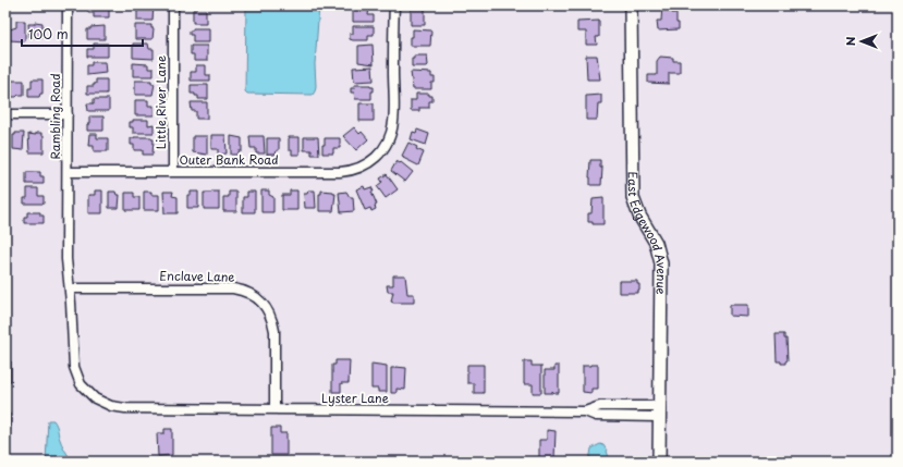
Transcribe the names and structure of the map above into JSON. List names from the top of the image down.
{
  "streets": {
    "main road": ["East Edgewood Avenue"],
    "street": [
      "Little River Lane",
      "Rambling Road",
      "Outer Bank Road",
      "Enclave Lane",
      "Lyster Lane"
    ]
  },
  "crossings": [
    ["Little River Lane", "Outer Bank Road"],
    ["Rambling Road", "Outer Bank Road"],
    ["Rambling Road", "Enclave Lane"],
    ["Rambling Road", "Lyster Lane"],
    ["East Edgewood Avenue", "Lyster Lane"],
    ["Enclave Lane", "Lyster Lane"]
  ],
  "scale_bar": "100 m",
  "north": "left"
}
